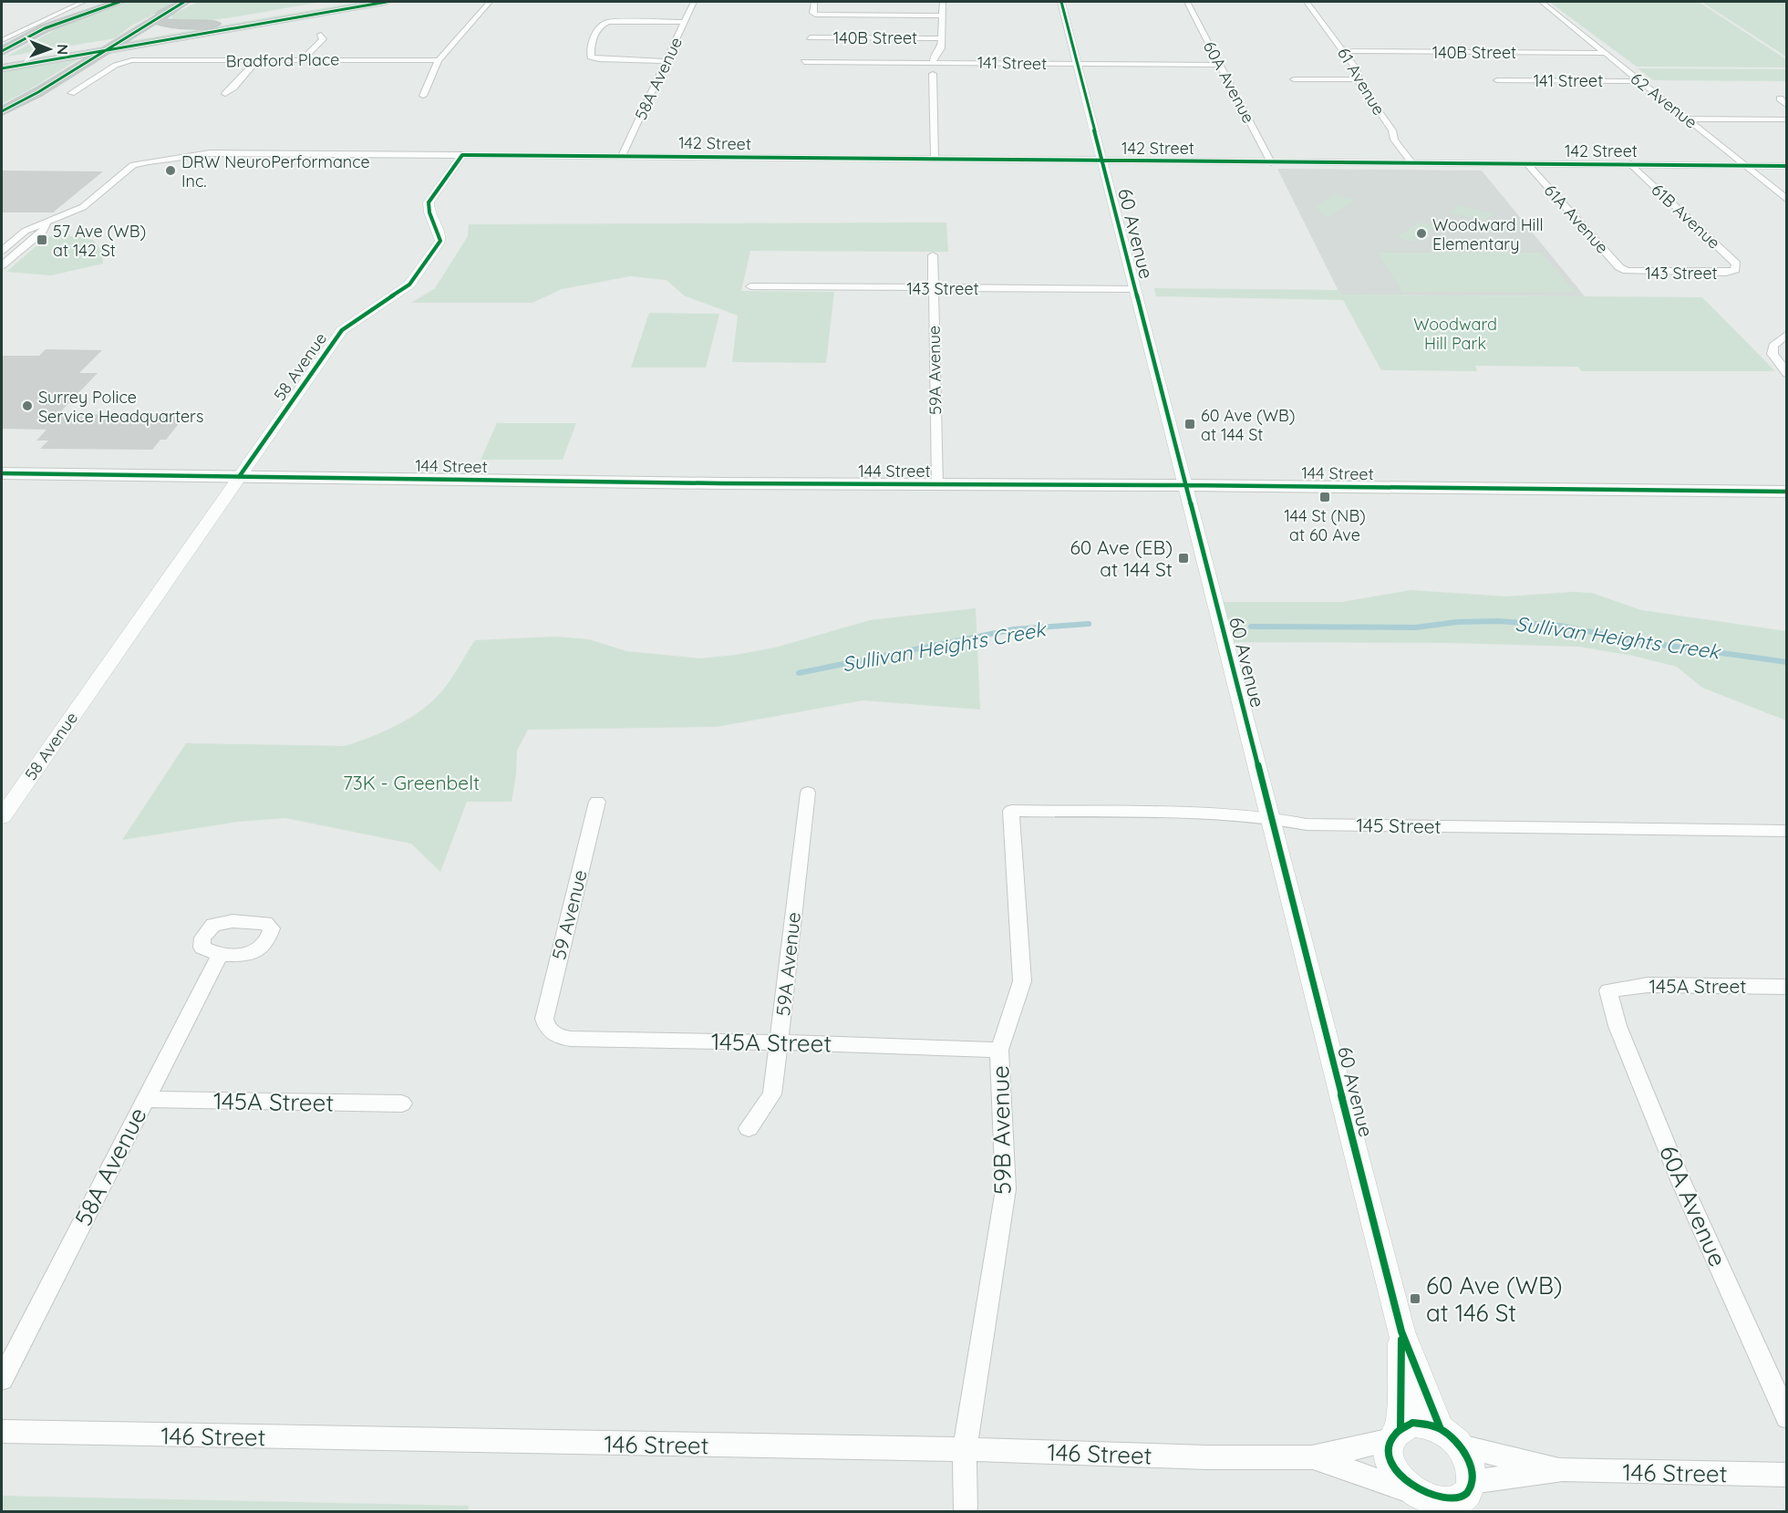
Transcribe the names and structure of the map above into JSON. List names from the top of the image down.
{
  "streets": {
    "main road": ["144 Street"],
    "street": [
      "140B Street",
      "Bradford Place",
      "141 Street",
      "58A Avenue",
      "61 Avenue",
      "60A Avenue",
      "62 Avenue",
      "142 Street",
      "61B Avenue",
      "61A Avenue",
      "60 Avenue",
      "143 Street",
      "58 Avenue",
      "59A Avenue",
      "145 Street",
      "59 Avenue",
      "145A Street",
      "59B Avenue",
      "146 Street"
    ]
  },
  "crossings": [
    ["140B Street", "61 Avenue"],
    ["140B Street", "62 Avenue"],
    ["141 Street", "60A Avenue"],
    ["141 Street", "62 Avenue"],
    ["141 Street", "60 Avenue"],
    ["58A Avenue", "142 Street"],
    ["58A Avenue", "145A Street"],
    ["61 Avenue", "142 Street"],
    ["60A Avenue", "142 Street"],
    ["60A Avenue", "145A Street"],
    ["62 Avenue", "142 Street"],
    ["142 Street", "61B Avenue"],
    ["142 Street", "61A Avenue"],
    ["142 Street", "60 Avenue"],
    ["142 Street", "58 Avenue"],
    ["61B Avenue", "143 Street"],
    ["61A Avenue", "143 Street"],
    ["60 Avenue", "143 Street"],
    ["60 Avenue", "144 Street"],
    ["60 Avenue", "145 Street"],
    ["60 Avenue", "146 Street"],
    ["143 Street", "59A Avenue"],
    ["58 Avenue", "144 Street"],
    ["59A Avenue", "144 Street"],
    ["59A Avenue", "145A Street"],
    ["145 Street", "59B Avenue"],
    ["59 Avenue", "145A Street"],
    ["145A Street", "59B Avenue"],
    ["59B Avenue", "146 Street"]
  ],
  "water": ["Sullivan Heights Creek"],
  "parks": ["Woodward Hill Park", "73K - Greenbelt"],
  "places": {
    "other": ["DRW NeuroPerformance Inc.", "Woodward Hill Elementary", "Surrey Police Service Headquarters"],
    "transit": [
      "57 Ave (WB) at 142 St",
      "60 Ave (WB) at 144 St",
      "144 St (NB) at 60 Ave",
      "60 Ave (EB) at 144 St",
      "60 Ave (WB) at 146 St"
    ]
  },
  "north": "right"
}
